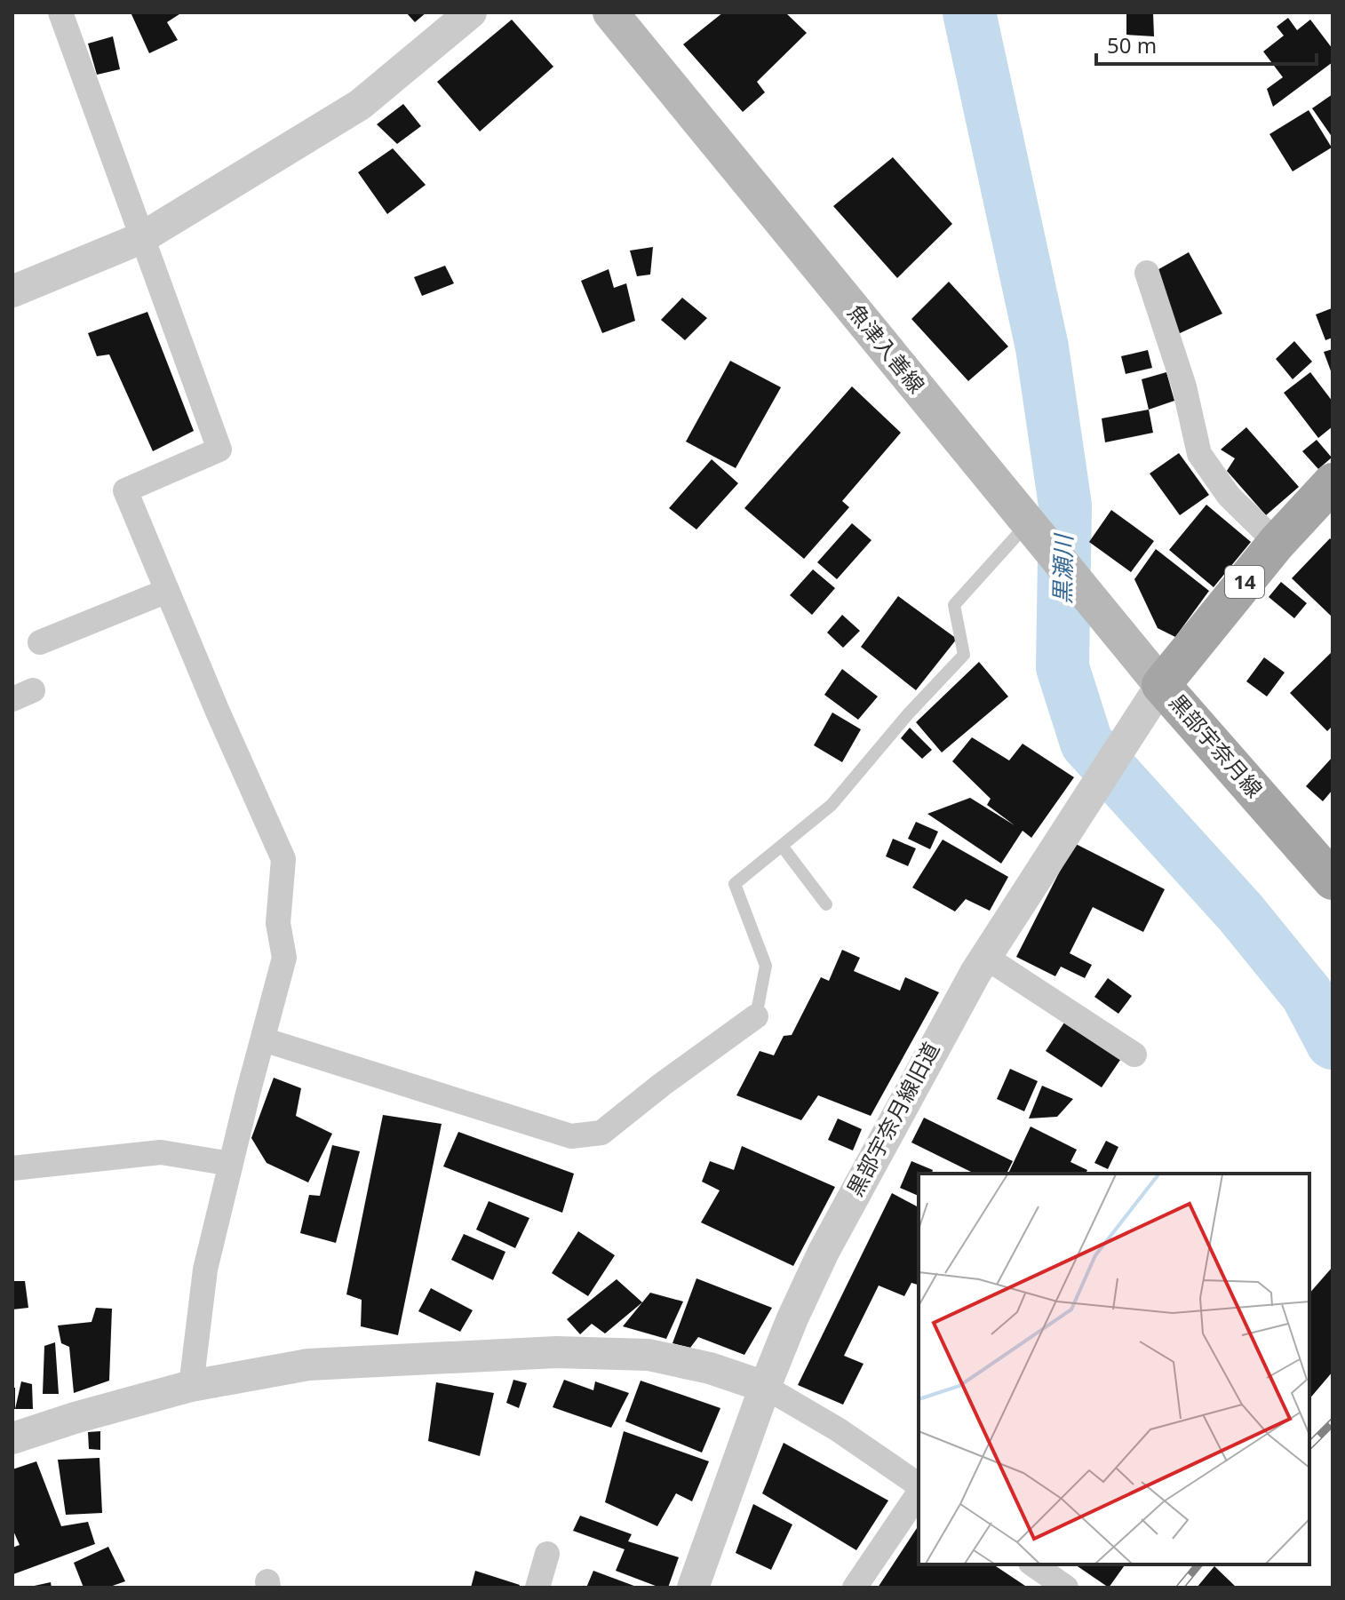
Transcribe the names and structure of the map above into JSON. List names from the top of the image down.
{
  "streets": {
    "main road": ["魚津入善線", "14", "黒部宇奈月線"],
    "street": ["黒部宇奈月線旧道"]
  },
  "crossings": [
    ["魚津入善線", "黒部宇奈月線"],
    ["魚津入善線", "黒部宇奈月線旧道"],
    ["黒部宇奈月線", "黒部宇奈月線旧道"]
  ],
  "water": ["黒瀬川"],
  "scale_bar": "50 m"
}
